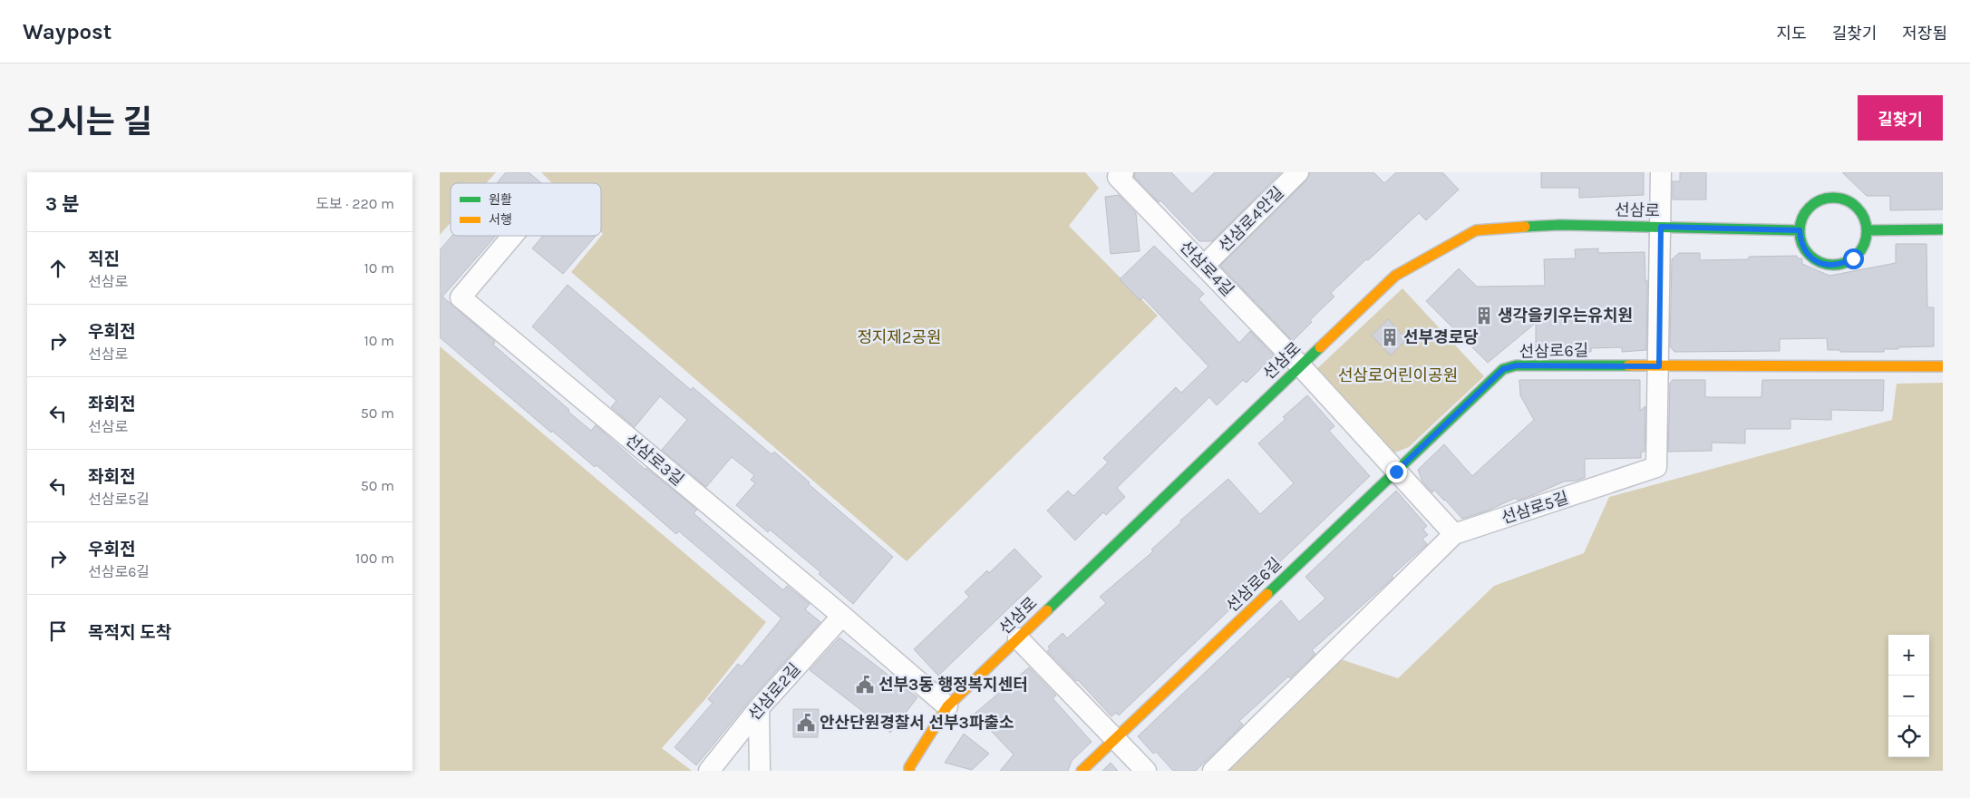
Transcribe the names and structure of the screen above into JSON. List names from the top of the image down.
{
  "streets": {
    "street": [
      "선삼로",
      "선삼로4안길",
      "선삼로4길",
      "선삼로6길",
      "선삼로3길",
      "선삼로5길",
      "선삼로2길"
    ]
  },
  "crossings": [
    ["선삼로", "선삼로4길"],
    ["선삼로", "선삼로3길"],
    ["선삼로", "선삼로5길"],
    ["선삼로4안길", "선삼로4길"],
    ["선삼로4길", "선삼로6길"],
    ["선삼로4길", "선삼로5길"],
    ["선삼로6길", "선삼로5길"],
    ["선삼로3길", "선삼로2길"]
  ],
  "parks": ["정지제2공원", "선삼로어린이공원"],
  "places": {
    "building": ["생각을키우는유치원", "선부경로당"],
    "public building": ["선부3동 행정복지센터", "안산단원경찰서 선부3파출소"]
  },
  "legend": ["원활", "서행"],
  "page": {
    "header": "Waypost",
    "nav": ["지도", "길찾기", "저장됨"],
    "title": "오시는 길",
    "buttons": "길찾기",
    "heading": ["3 분", "도보 · 220 m"],
    "list": [
      ["직진", "선삼로", "10 m"],
      ["우회전", "선삼로", "10 m"],
      ["좌회전", "선삼로", "50 m"],
      ["좌회전", "선삼로5길", "50 m"],
      ["우회전", "선삼로6길", "100 m"],
      "목적지 도착"
    ],
    "map_buttons": ["+", "−"]
  }
}
